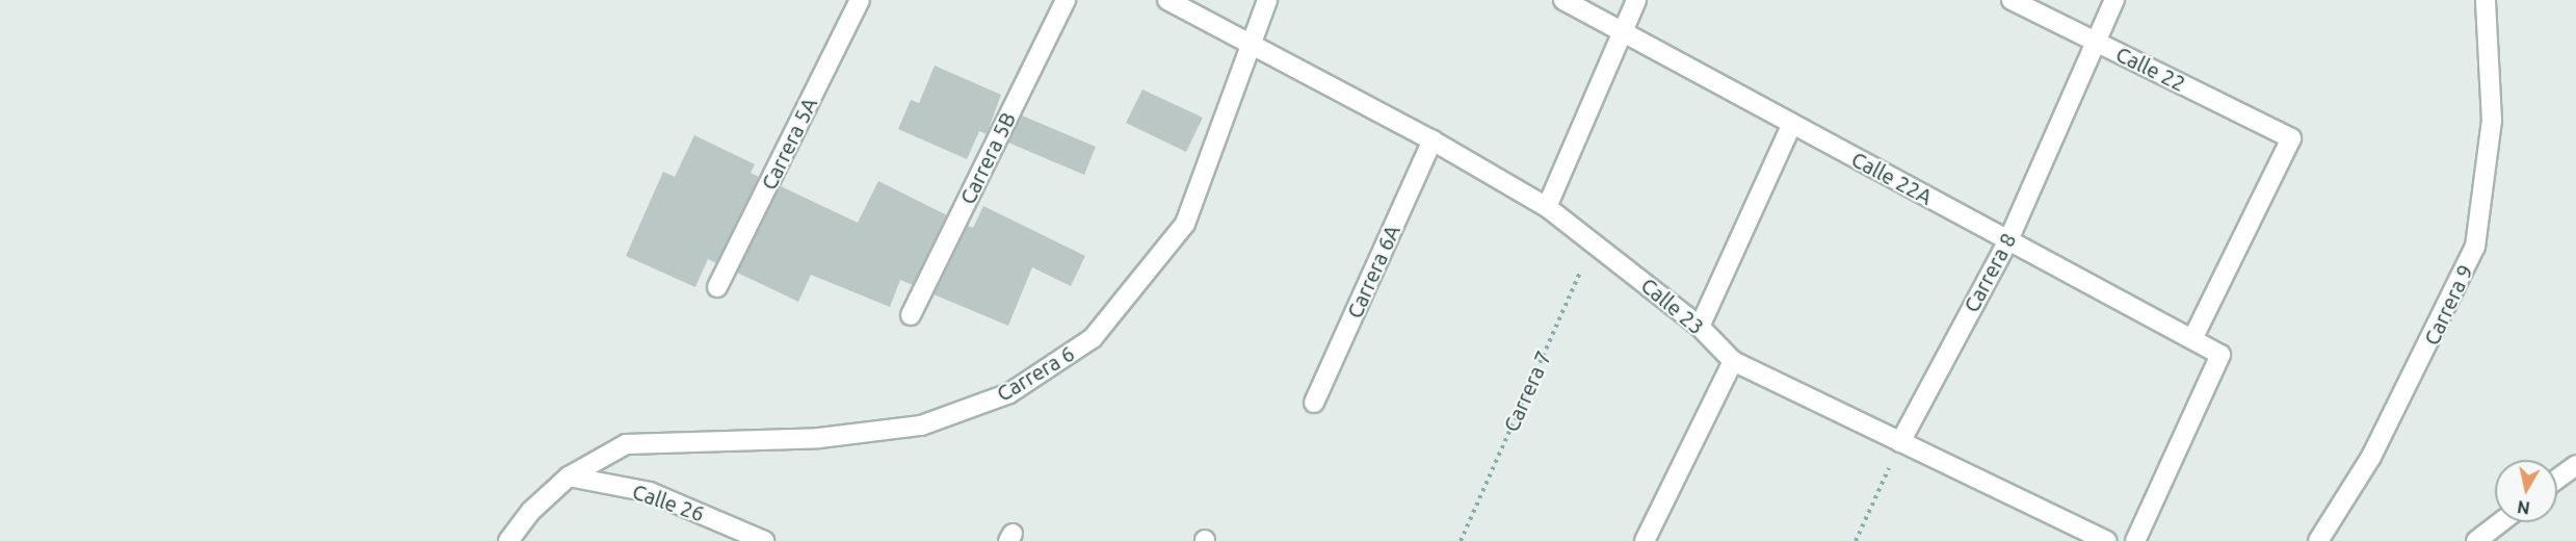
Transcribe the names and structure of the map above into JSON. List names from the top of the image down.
{
  "streets": {
    "street": [
      "Calle 22",
      "Carrera 5A",
      "Carrera 5B",
      "Calle 22A",
      "Carrera 6A",
      "Carrera 8",
      "Carrera 9",
      "Calle 23",
      "Carrera 6",
      "Calle 26"
    ],
    "path": ["Carrera 7"]
  },
  "crossings": [
    ["Calle 22", "Calle 22A"],
    ["Calle 22", "Carrera 8"],
    ["Calle 22A", "Carrera 8"],
    ["Carrera 6A", "Calle 23"],
    ["Carrera 8", "Calle 23"],
    ["Calle 23", "Carrera 6"],
    ["Calle 23", "Carrera 7"],
    ["Carrera 6", "Calle 26"]
  ],
  "north": "bottom"
}
